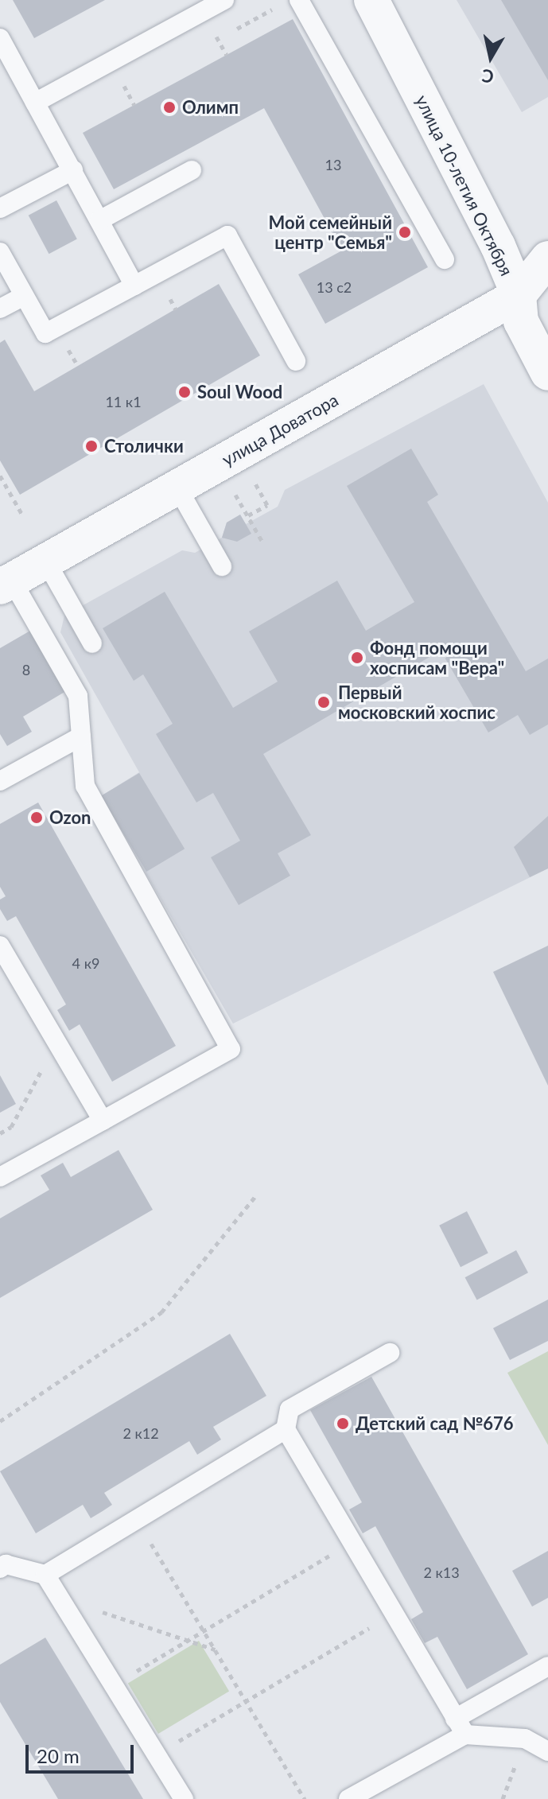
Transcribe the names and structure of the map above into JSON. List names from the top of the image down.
{
  "streets": {
    "street": ["улица 10-летия Октября", "улица Доватора"]
  },
  "crossings": [
    ["улица 10-летия Октября", "улица Доватора"]
  ],
  "places": [
    "Олимп",
    "Мой семейный центр \"Семья\"",
    "Soul Wood",
    "Столички",
    "Фонд помощи хосписам \"Вера\"",
    "Первый московский хоспис",
    "Ozon",
    "Детский сад №676"
  ],
  "house_numbers": [
    "13",
    "13 с2",
    "11 к1",
    "8",
    "4 к9",
    "2 к12",
    "2 к13"
  ],
  "scale_bar": "20 m",
  "north": "bottom"
}
